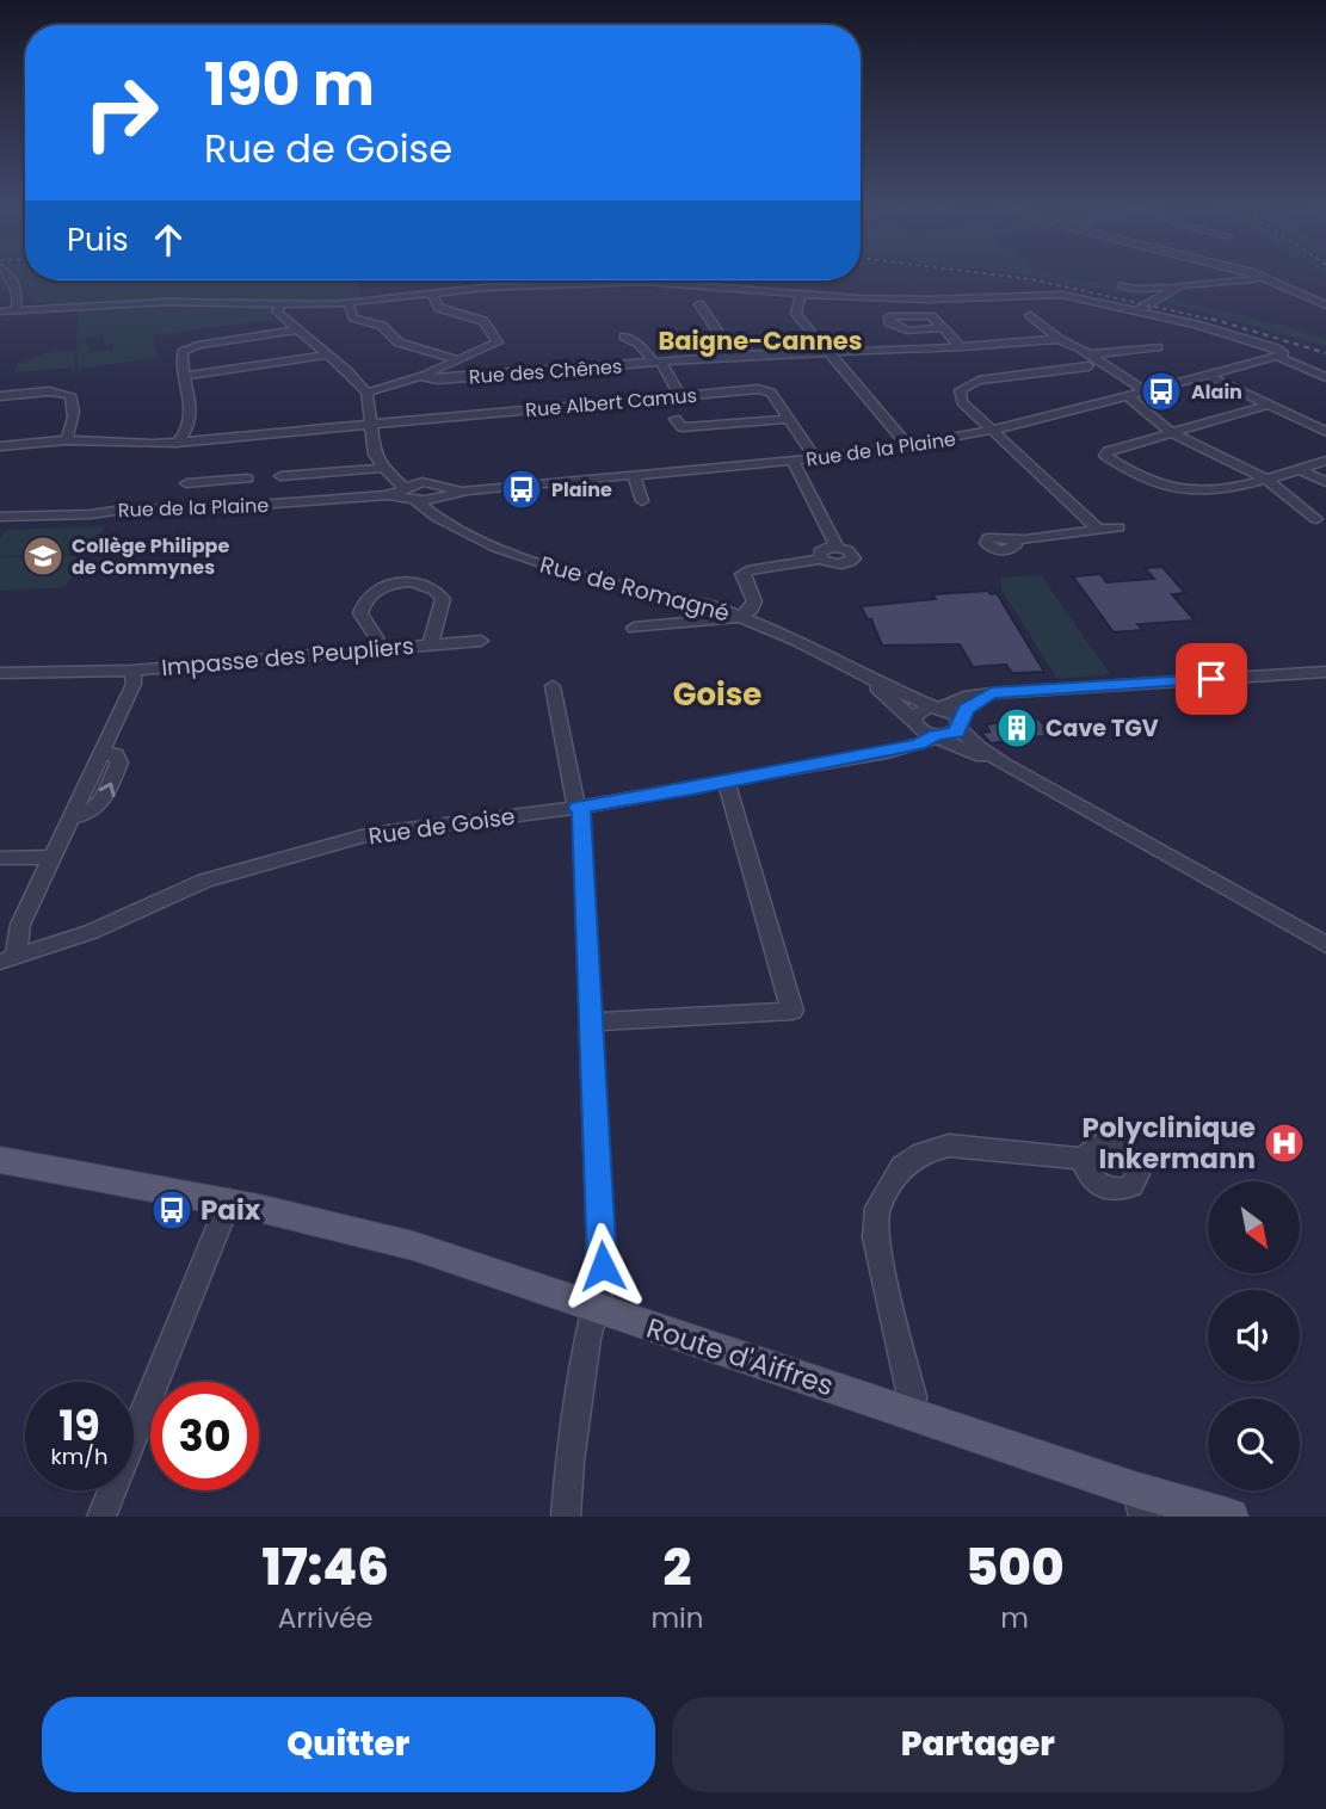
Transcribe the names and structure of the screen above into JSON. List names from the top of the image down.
{
  "streets": {
    "main road": ["Route d'Aiffres"],
    "street": [
      "Rue des Chênes",
      "Rue Albert Camus",
      "Rue de la Plaine",
      "Rue de Romagné",
      "Impasse des Peupliers",
      "Rue de Goise"
    ]
  },
  "crossings": [
    ["Rue Albert Camus", "Rue de la Plaine"],
    ["Rue de la Plaine", "Rue de Romagné"],
    ["Rue de Romagné", "Rue de Goise"],
    ["Impasse des Peupliers", "Rue de Goise"]
  ],
  "districts": ["Baigne-Cannes", "Goise"],
  "places": {
    "bus stop": ["Alain", "Plaine", "Paix"],
    "school or university": ["Collège Philippe de Commynes"],
    "building": ["Cave TGV"],
    "hospital": ["Polyclinique Inkermann"]
  },
  "north": "bottom right",
  "page": {
    "turn": ["190 m", "Rue de Goise"],
    "then": "Puis",
    "speed": "19 km/h",
    "limit": "30",
    "eta": [
      "17:46",
      "Arrivée",
      "2",
      "min",
      "500",
      "m"
    ],
    "buttons": ["Quitter", "Partager"]
  }
}
